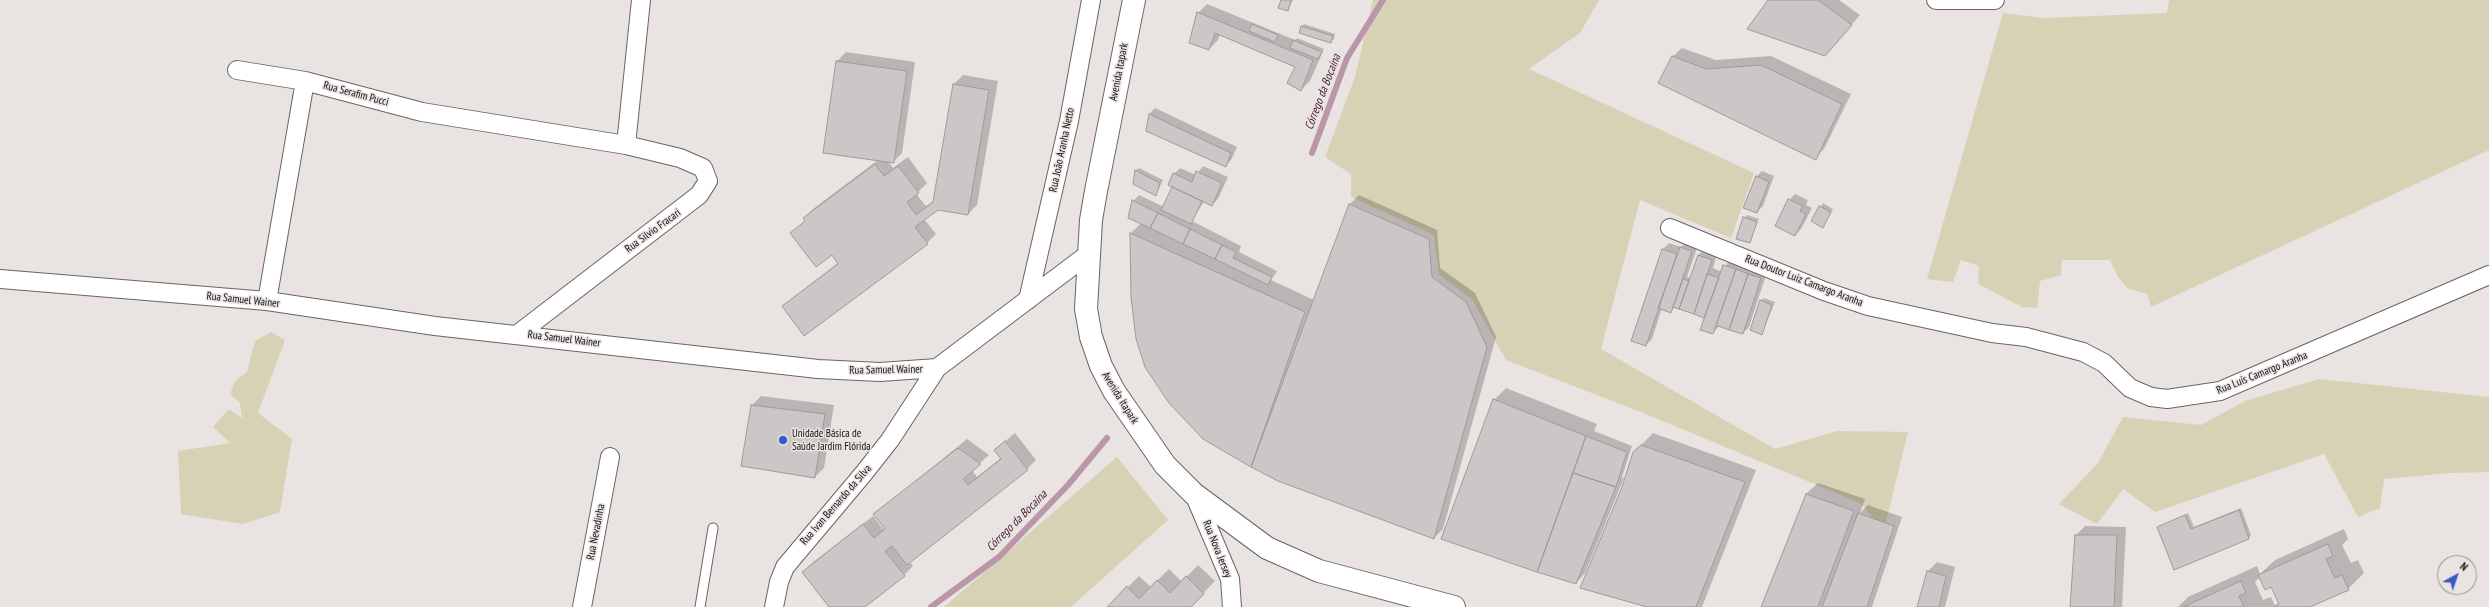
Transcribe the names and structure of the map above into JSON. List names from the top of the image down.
{
  "streets": {
    "main road": ["Avenida Itapark"],
    "street": [
      "Rua Serafim Pucci",
      "Rua João Aranha Netto",
      "Rua Silvio Fracari",
      "Rua Doutor Luiz Camargo Aranha",
      "Rua Samuel Wainer",
      "Rua Luís Camargo Aranha",
      "Rua Ivan Bernardo da Silva",
      "Rua Nevadinha",
      "Rua Nova Jersey"
    ]
  },
  "crossings": [
    ["Avenida Itapark", "Rua Samuel Wainer"],
    ["Avenida Itapark", "Rua Nova Jersey"],
    ["Rua Serafim Pucci", "Rua Silvio Fracari"],
    ["Rua João Aranha Netto", "Rua Samuel Wainer"],
    ["Rua Silvio Fracari", "Rua Samuel Wainer"],
    ["Rua Doutor Luiz Camargo Aranha", "Rua Luís Camargo Aranha"],
    ["Rua Samuel Wainer", "Rua Ivan Bernardo da Silva"]
  ],
  "water": ["Córrego da Bocaina"],
  "places": ["Unidade Básica de Saúde Jardim Flórida"],
  "north": "top right"
}
